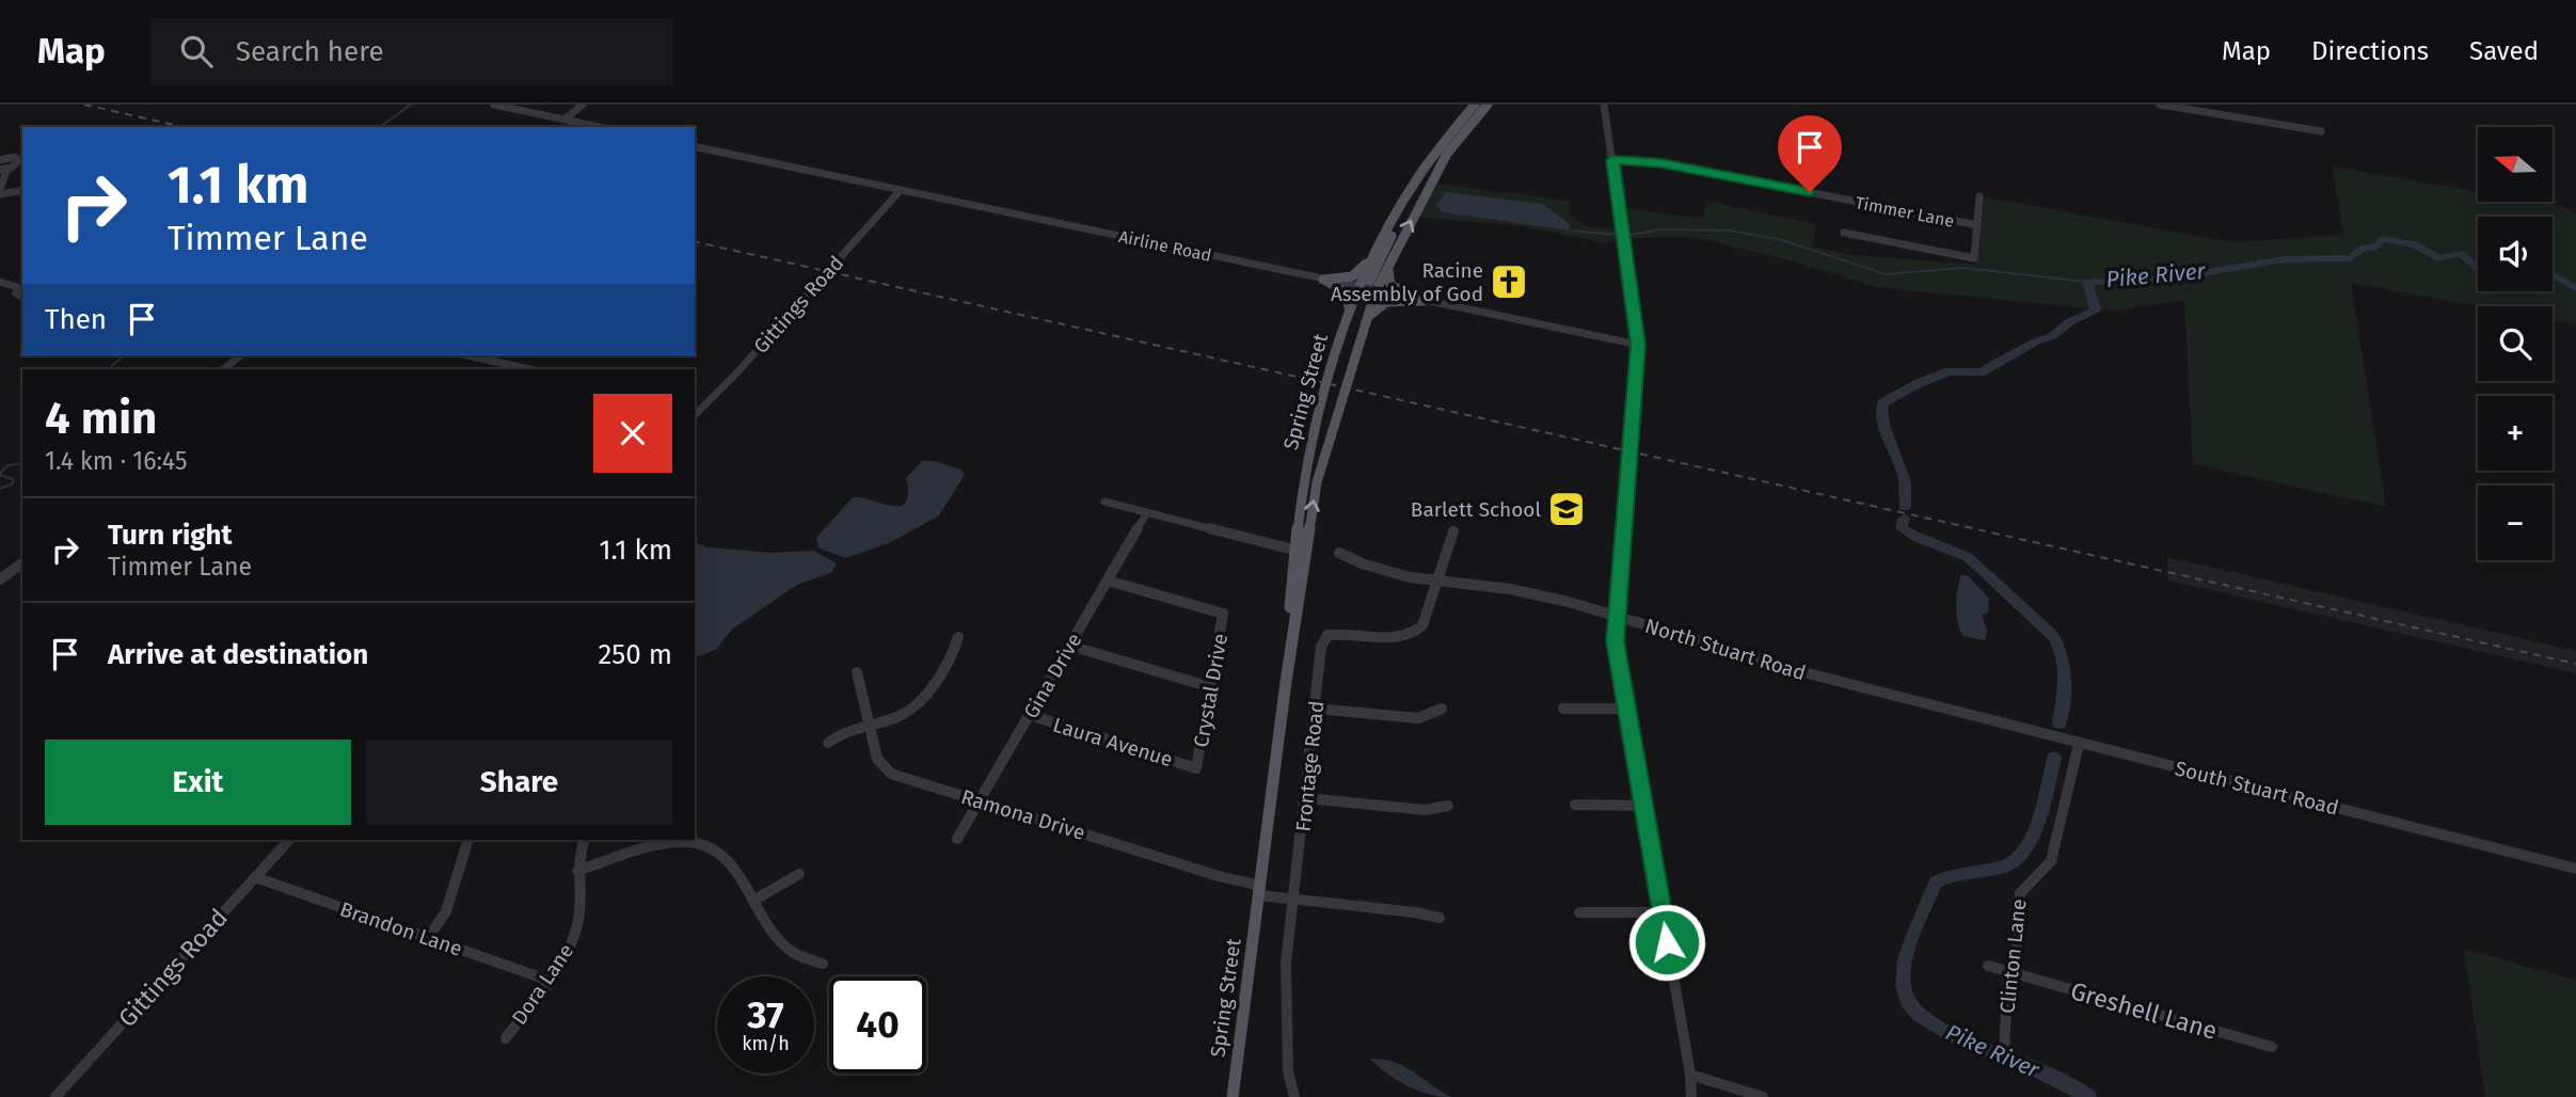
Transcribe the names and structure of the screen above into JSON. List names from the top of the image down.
{
  "streets": {
    "main road": ["Spring Street"],
    "street": [
      "Timmer Lane",
      "Airline Road",
      "Gittings Road",
      "North Stuart Road",
      "Gina Drive",
      "Crystal Drive",
      "Laura Avenue",
      "Frontage Road",
      "South Stuart Road",
      "Ramona Drive",
      "Brandon Lane",
      "Clinton Lane",
      "Dora Lane",
      "Greshell Lane"
    ]
  },
  "crossings": [
    ["Airline Road", "Gittings Road"],
    ["Airline Road", "Spring Street"],
    ["Gittings Road", "Brandon Lane"],
    ["Spring Street", "Ramona Drive"],
    ["North Stuart Road", "Frontage Road"],
    ["North Stuart Road", "South Stuart Road"],
    ["Gina Drive", "Crystal Drive"],
    ["Gina Drive", "Laura Avenue"],
    ["Gina Drive", "Ramona Drive"],
    ["Crystal Drive", "Laura Avenue"],
    ["Frontage Road", "Ramona Drive"],
    ["South Stuart Road", "Clinton Lane"],
    ["Brandon Lane", "Dora Lane"],
    ["Clinton Lane", "Greshell Lane"]
  ],
  "water": ["Pike River"],
  "places": {
    "church": ["Racine Assembly of God"],
    "school or university": ["Barlett School"]
  },
  "north": "left",
  "page": {
    "header": "Map",
    "search": "Search here",
    "nav": ["Map", "Directions", "Saved"],
    "map_buttons": ["+", "−"],
    "turn": ["1.1 km", "Timmer Lane"],
    "then": "Then",
    "heading": ["4 min", "1.4 km · 16:45"],
    "list": [
      {
        "name": "Turn right",
        "note": "Timmer Lane",
        "value": "1.1 km"
      },
      {
        "name": "Arrive at destination",
        "value": "250 m"
      }
    ],
    "buttons": ["Exit", "Share"],
    "speed": "37 km/h",
    "limit": "40"
  }
}
